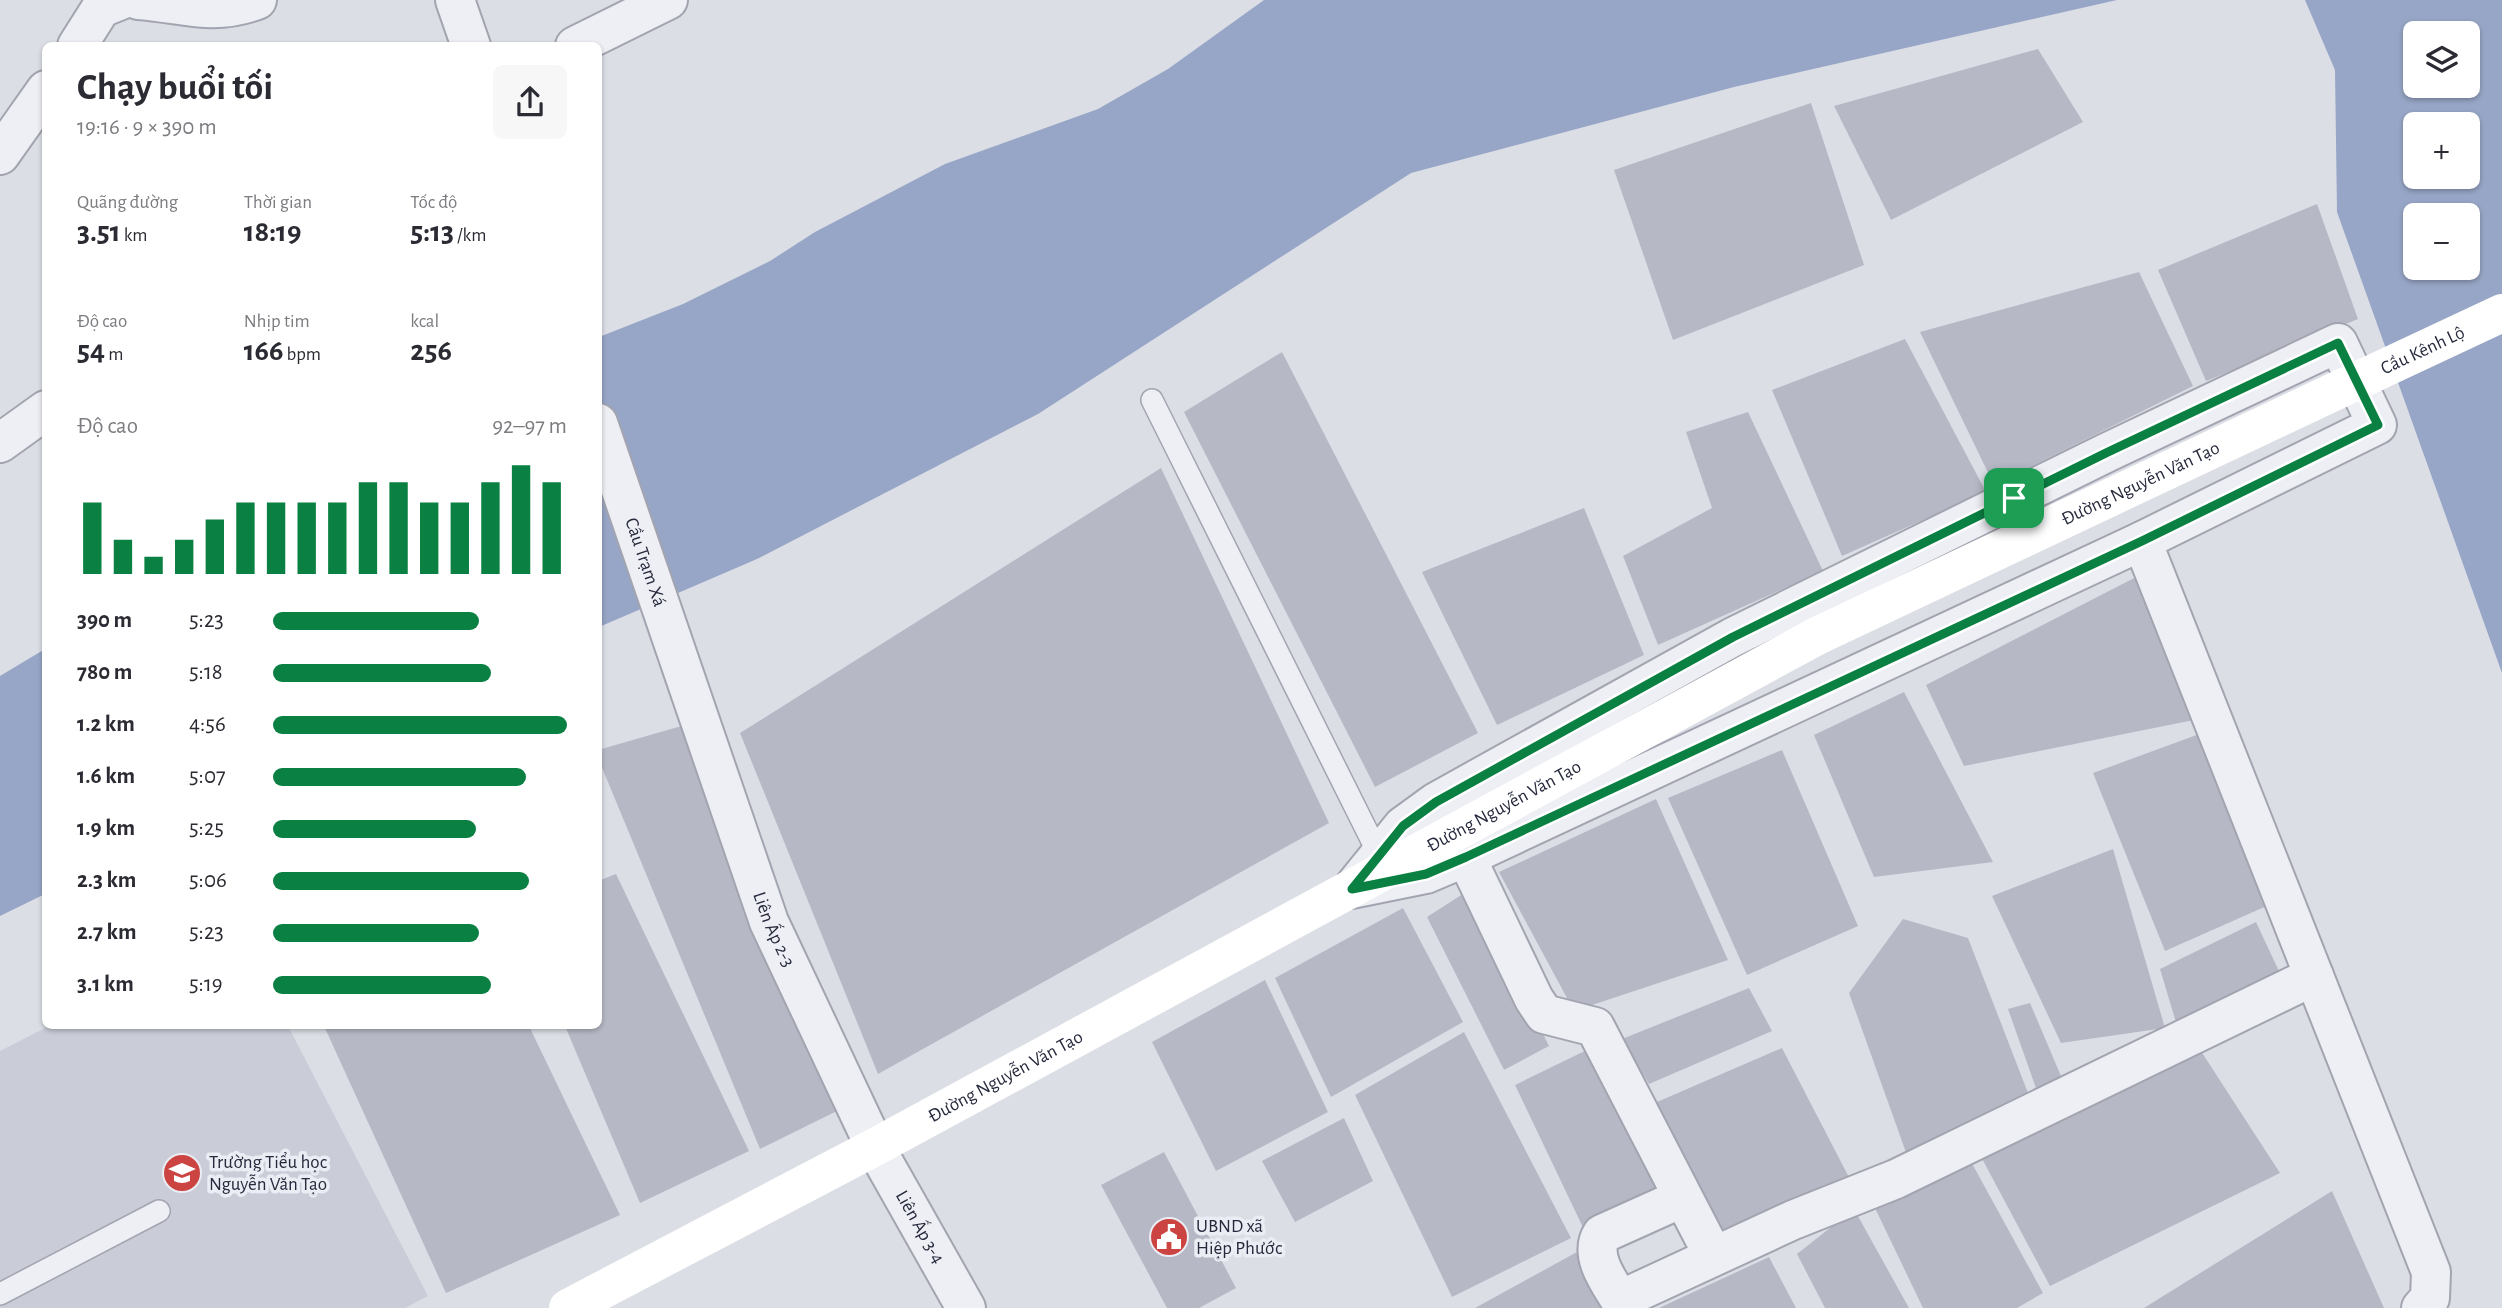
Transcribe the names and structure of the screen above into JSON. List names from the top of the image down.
{
  "streets": {
    "main road": ["Cầu Kênh Lộ", "Đường Nguyễn Văn Tạo"],
    "street": ["Cầu Trạm Xá", "Liên Ấp 2-3", "Liên Ấp 3-4"]
  },
  "crossings": [
    ["Cầu Kênh Lộ", "Đường Nguyễn Văn Tạo"],
    ["Đường Nguyễn Văn Tạo", "Liên Ấp 2-3"],
    ["Đường Nguyễn Văn Tạo", "Liên Ấp 3-4"],
    ["Cầu Trạm Xá", "Liên Ấp 2-3"],
    ["Liên Ấp 2-3", "Liên Ấp 3-4"]
  ],
  "places": {
    "school or university": ["Trường Tiểu học Nguyễn Văn Tạo"],
    "public building": ["UBND xã Hiệp Phước"]
  },
  "page": {
    "map_buttons": ["+", "−"],
    "heading": ["Chạy buổi tối", "19:16 · 9 × 390 m"],
    "stats": [
      ["Quãng đường", "3.51 km"],
      ["Thời gian", "18:19"],
      ["Tốc độ", "5:13 /km"],
      ["Độ cao", "54 m"],
      ["Nhịp tim", "166 bpm"],
      ["kcal", "256"]
    ],
    "chart": ["Độ cao", "92–97 m"],
    "list": [
      {
        "name": "390 m",
        "note": "5:23"
      },
      {
        "name": "780 m",
        "note": "5:18"
      },
      {
        "name": "1.2 km",
        "note": "4:56"
      },
      {
        "name": "1.6 km",
        "note": "5:07"
      },
      {
        "name": "1.9 km",
        "note": "5:25"
      },
      {
        "name": "2.3 km",
        "note": "5:06"
      },
      {
        "name": "2.7 km",
        "note": "5:23"
      },
      {
        "name": "3.1 km",
        "note": "5:19"
      }
    ]
  }
}
